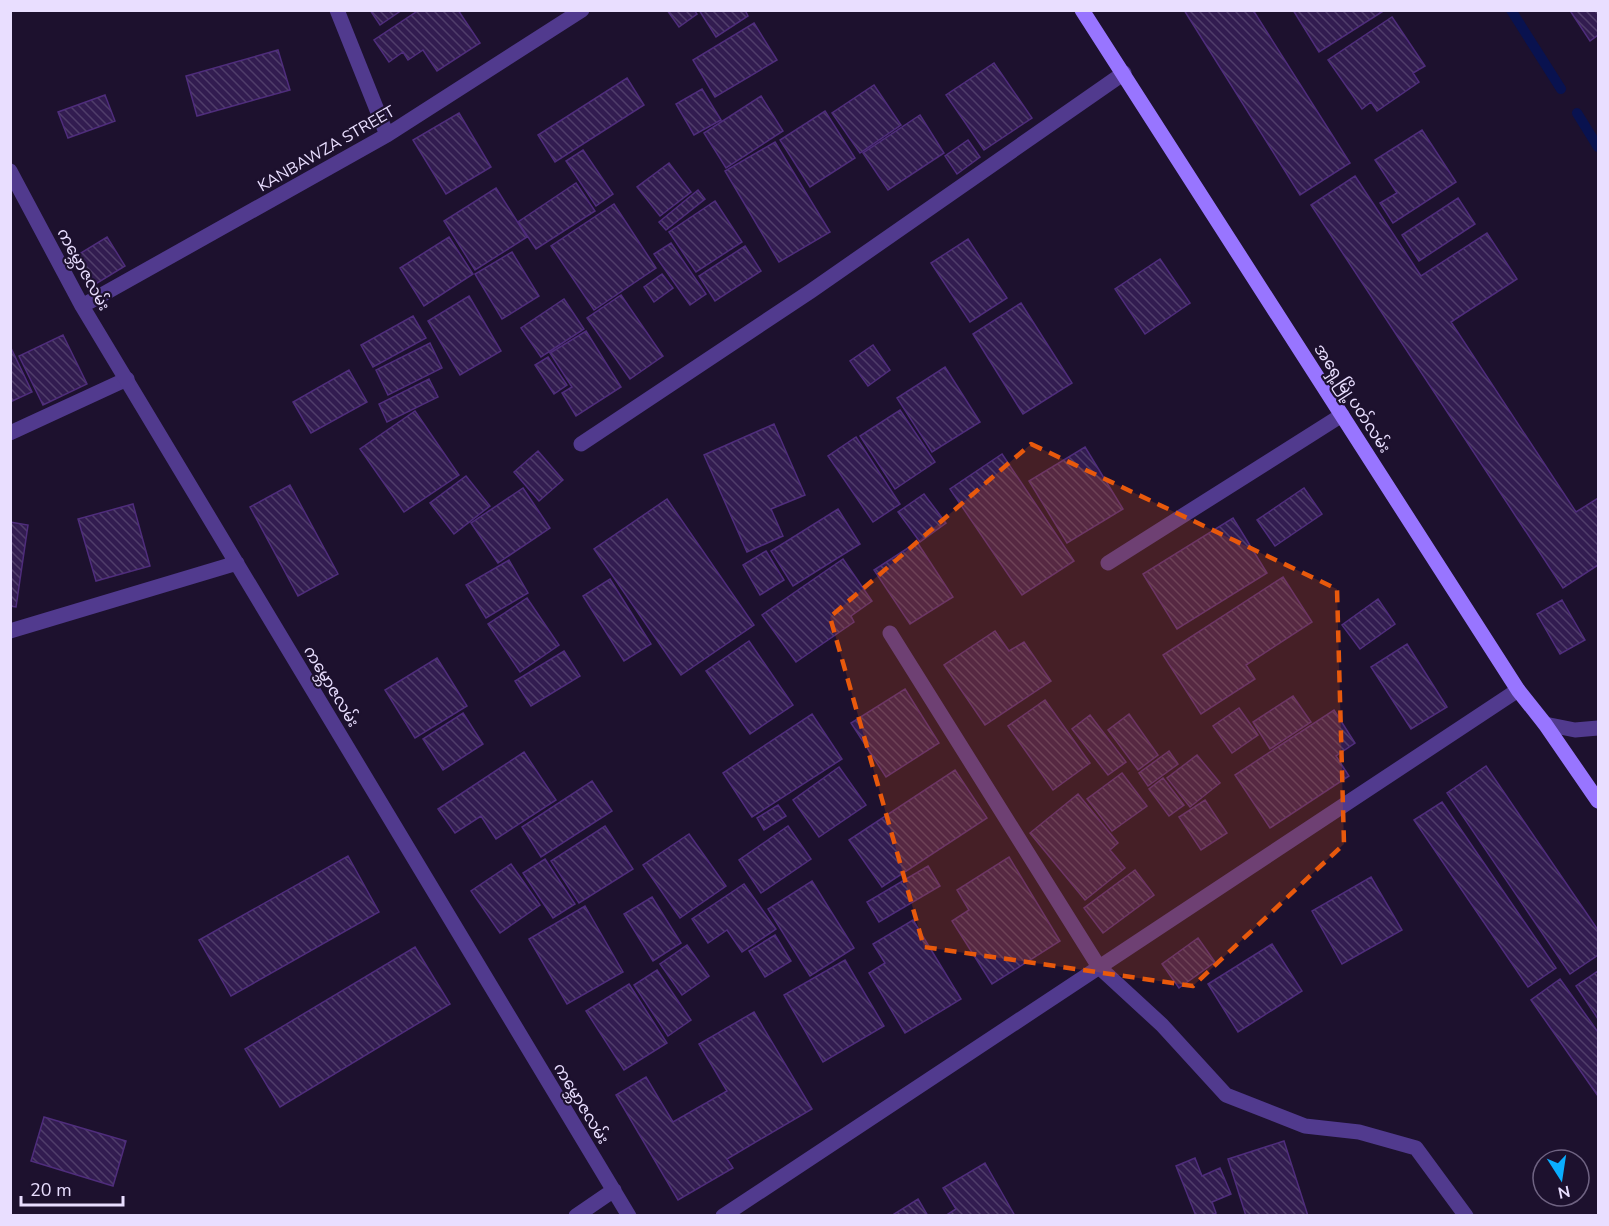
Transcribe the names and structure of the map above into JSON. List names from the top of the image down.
{
  "streets": {
    "street": ["KANBAWZA STREET", "ကမ္ဘောဇလမ်း", "အရှေ့မြို့ပတ်လမ်း"]
  },
  "crossings": [
    ["KANBAWZA STREET", "ကမ္ဘောဇလမ်း"]
  ],
  "scale_bar": "20 m",
  "north": "bottom"
}
